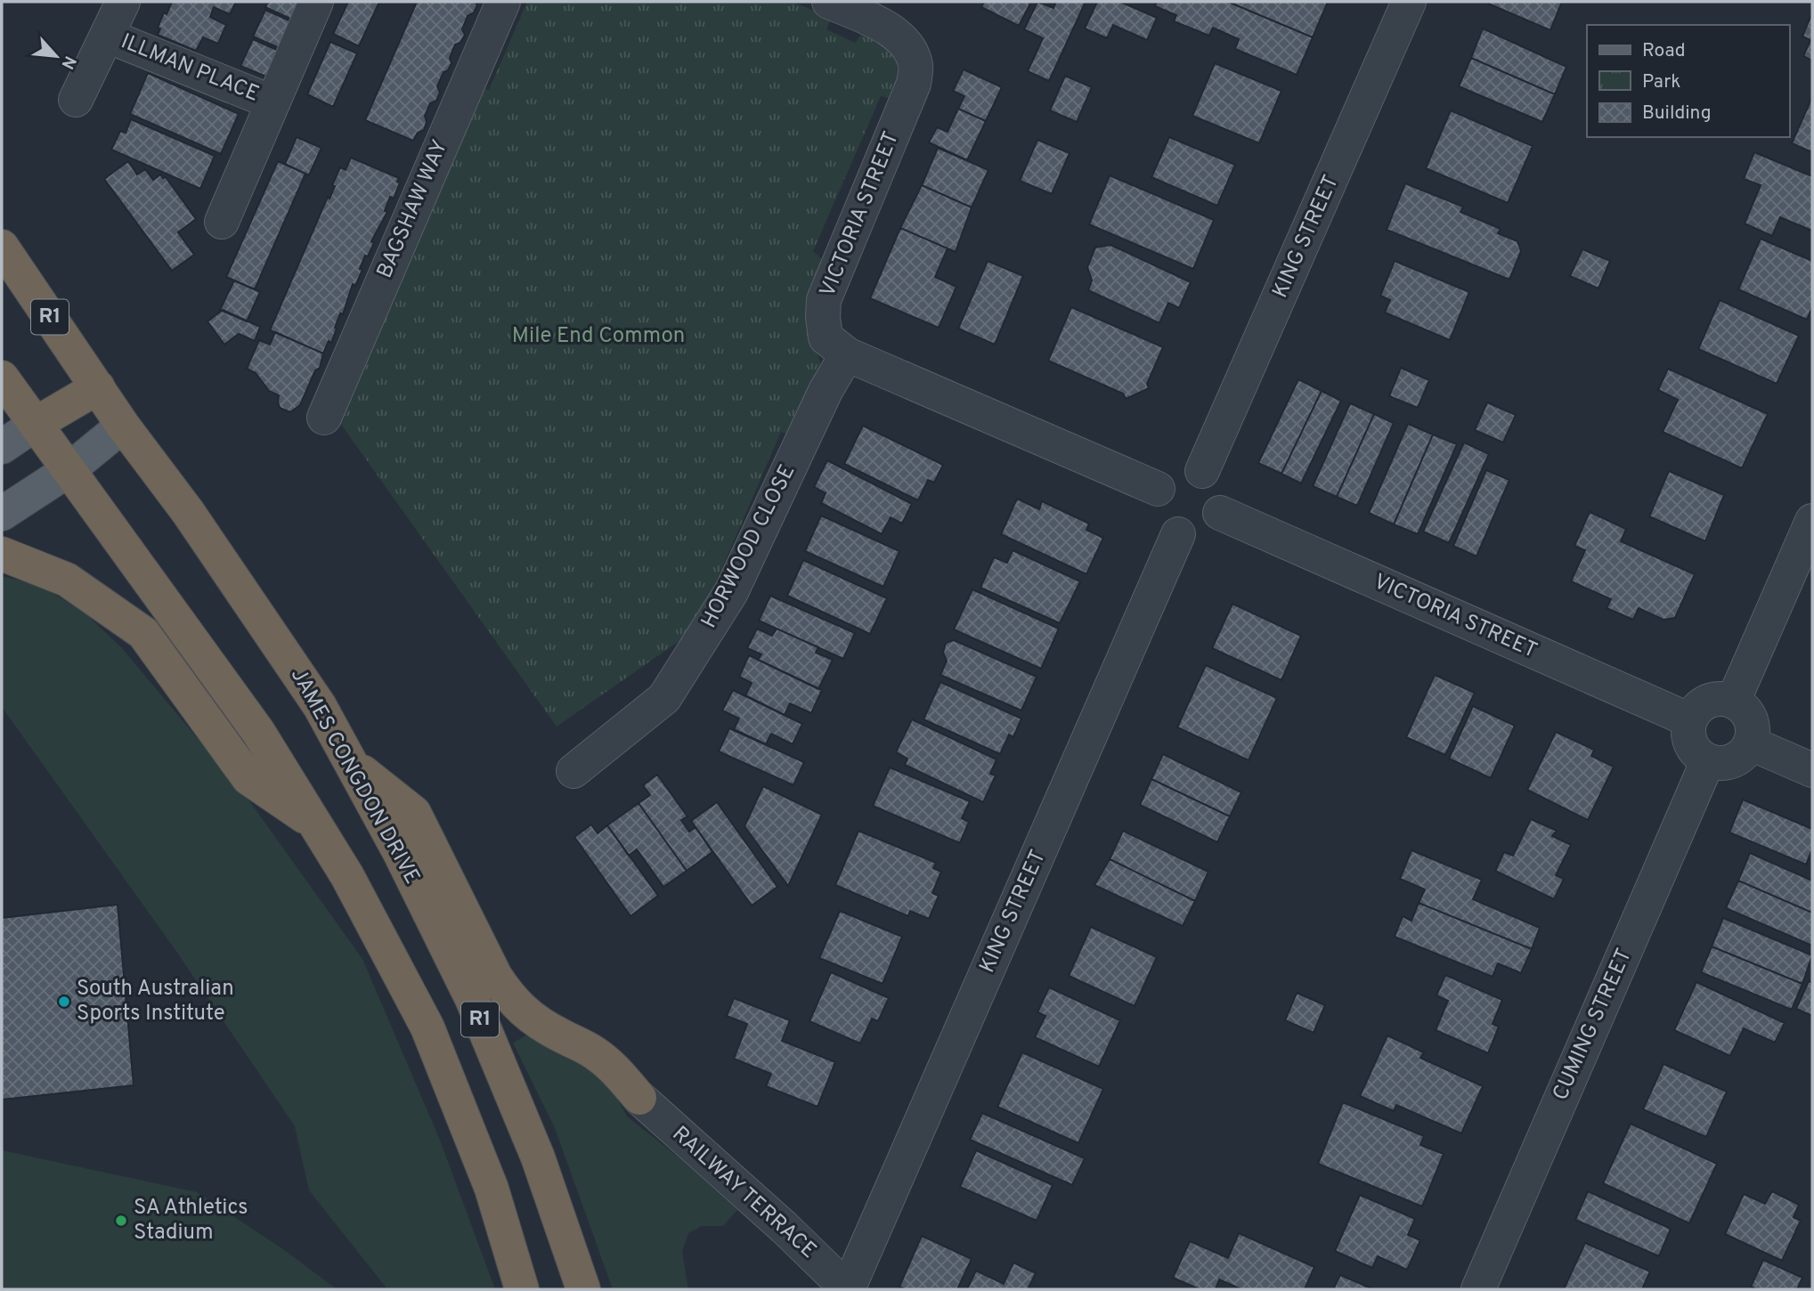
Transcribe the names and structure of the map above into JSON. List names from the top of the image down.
{
  "streets": {
    "highway": ["R1", "JAMES CONGDON DRIVE"],
    "street": [
      "ILLMAN PLACE",
      "BAGSHAW WAY",
      "VICTORIA STREET",
      "KING STREET",
      "HORWOOD CLOSE",
      "CUMING STREET",
      "RAILWAY TERRACE"
    ]
  },
  "crossings": [
    ["VICTORIA STREET", "KING STREET"],
    ["VICTORIA STREET", "HORWOOD CLOSE"],
    ["VICTORIA STREET", "CUMING STREET"],
    ["KING STREET", "RAILWAY TERRACE"]
  ],
  "parks": ["Mile End Common"],
  "places": ["South Australian Sports Institute", "SA Athletics Stadium"],
  "legend": ["Road", "Park", "Building"],
  "north": "bottom right"
}
